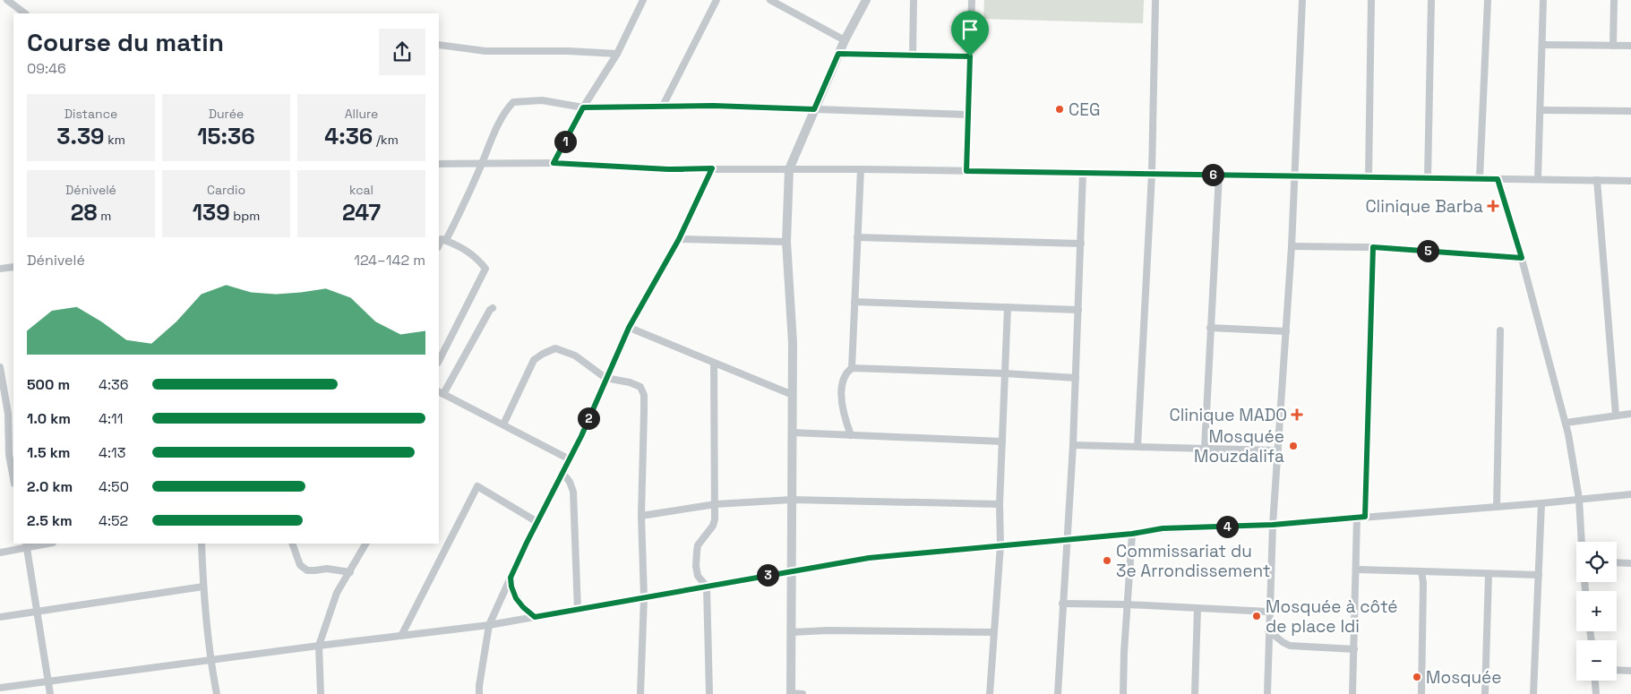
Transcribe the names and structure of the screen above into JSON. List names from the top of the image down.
{
  "places": {
    "other": [
      "CEG",
      "Mosquée Mouzdalifa",
      "Commissariat du 3e Arrondissement",
      "Mosquée à côté de place Idi",
      "Mosquée"
    ],
    "health": ["Clinique Barba", "Clinique MADO"]
  },
  "page": {
    "heading": ["Course du matin", "09:46"],
    "stats": [
      ["Distance", "3.39 km"],
      ["Durée", "15:36"],
      ["Allure", "4:36 /km"],
      ["Dénivelé", "28 m"],
      ["Cardio", "139 bpm"],
      ["kcal", "247"]
    ],
    "pins": [
      "1",
      "6",
      "5",
      "2",
      "4",
      "3"
    ],
    "chart": ["Dénivelé", "124–142 m"],
    "list": [
      {
        "name": "500 m",
        "note": "4:36"
      },
      {
        "name": "1.0 km",
        "note": "4:11"
      },
      {
        "name": "1.5 km",
        "note": "4:13"
      },
      {
        "name": "2.0 km",
        "note": "4:50"
      },
      {
        "name": "2.5 km",
        "note": "4:52"
      }
    ],
    "map_buttons": ["+", "−"]
  }
}
